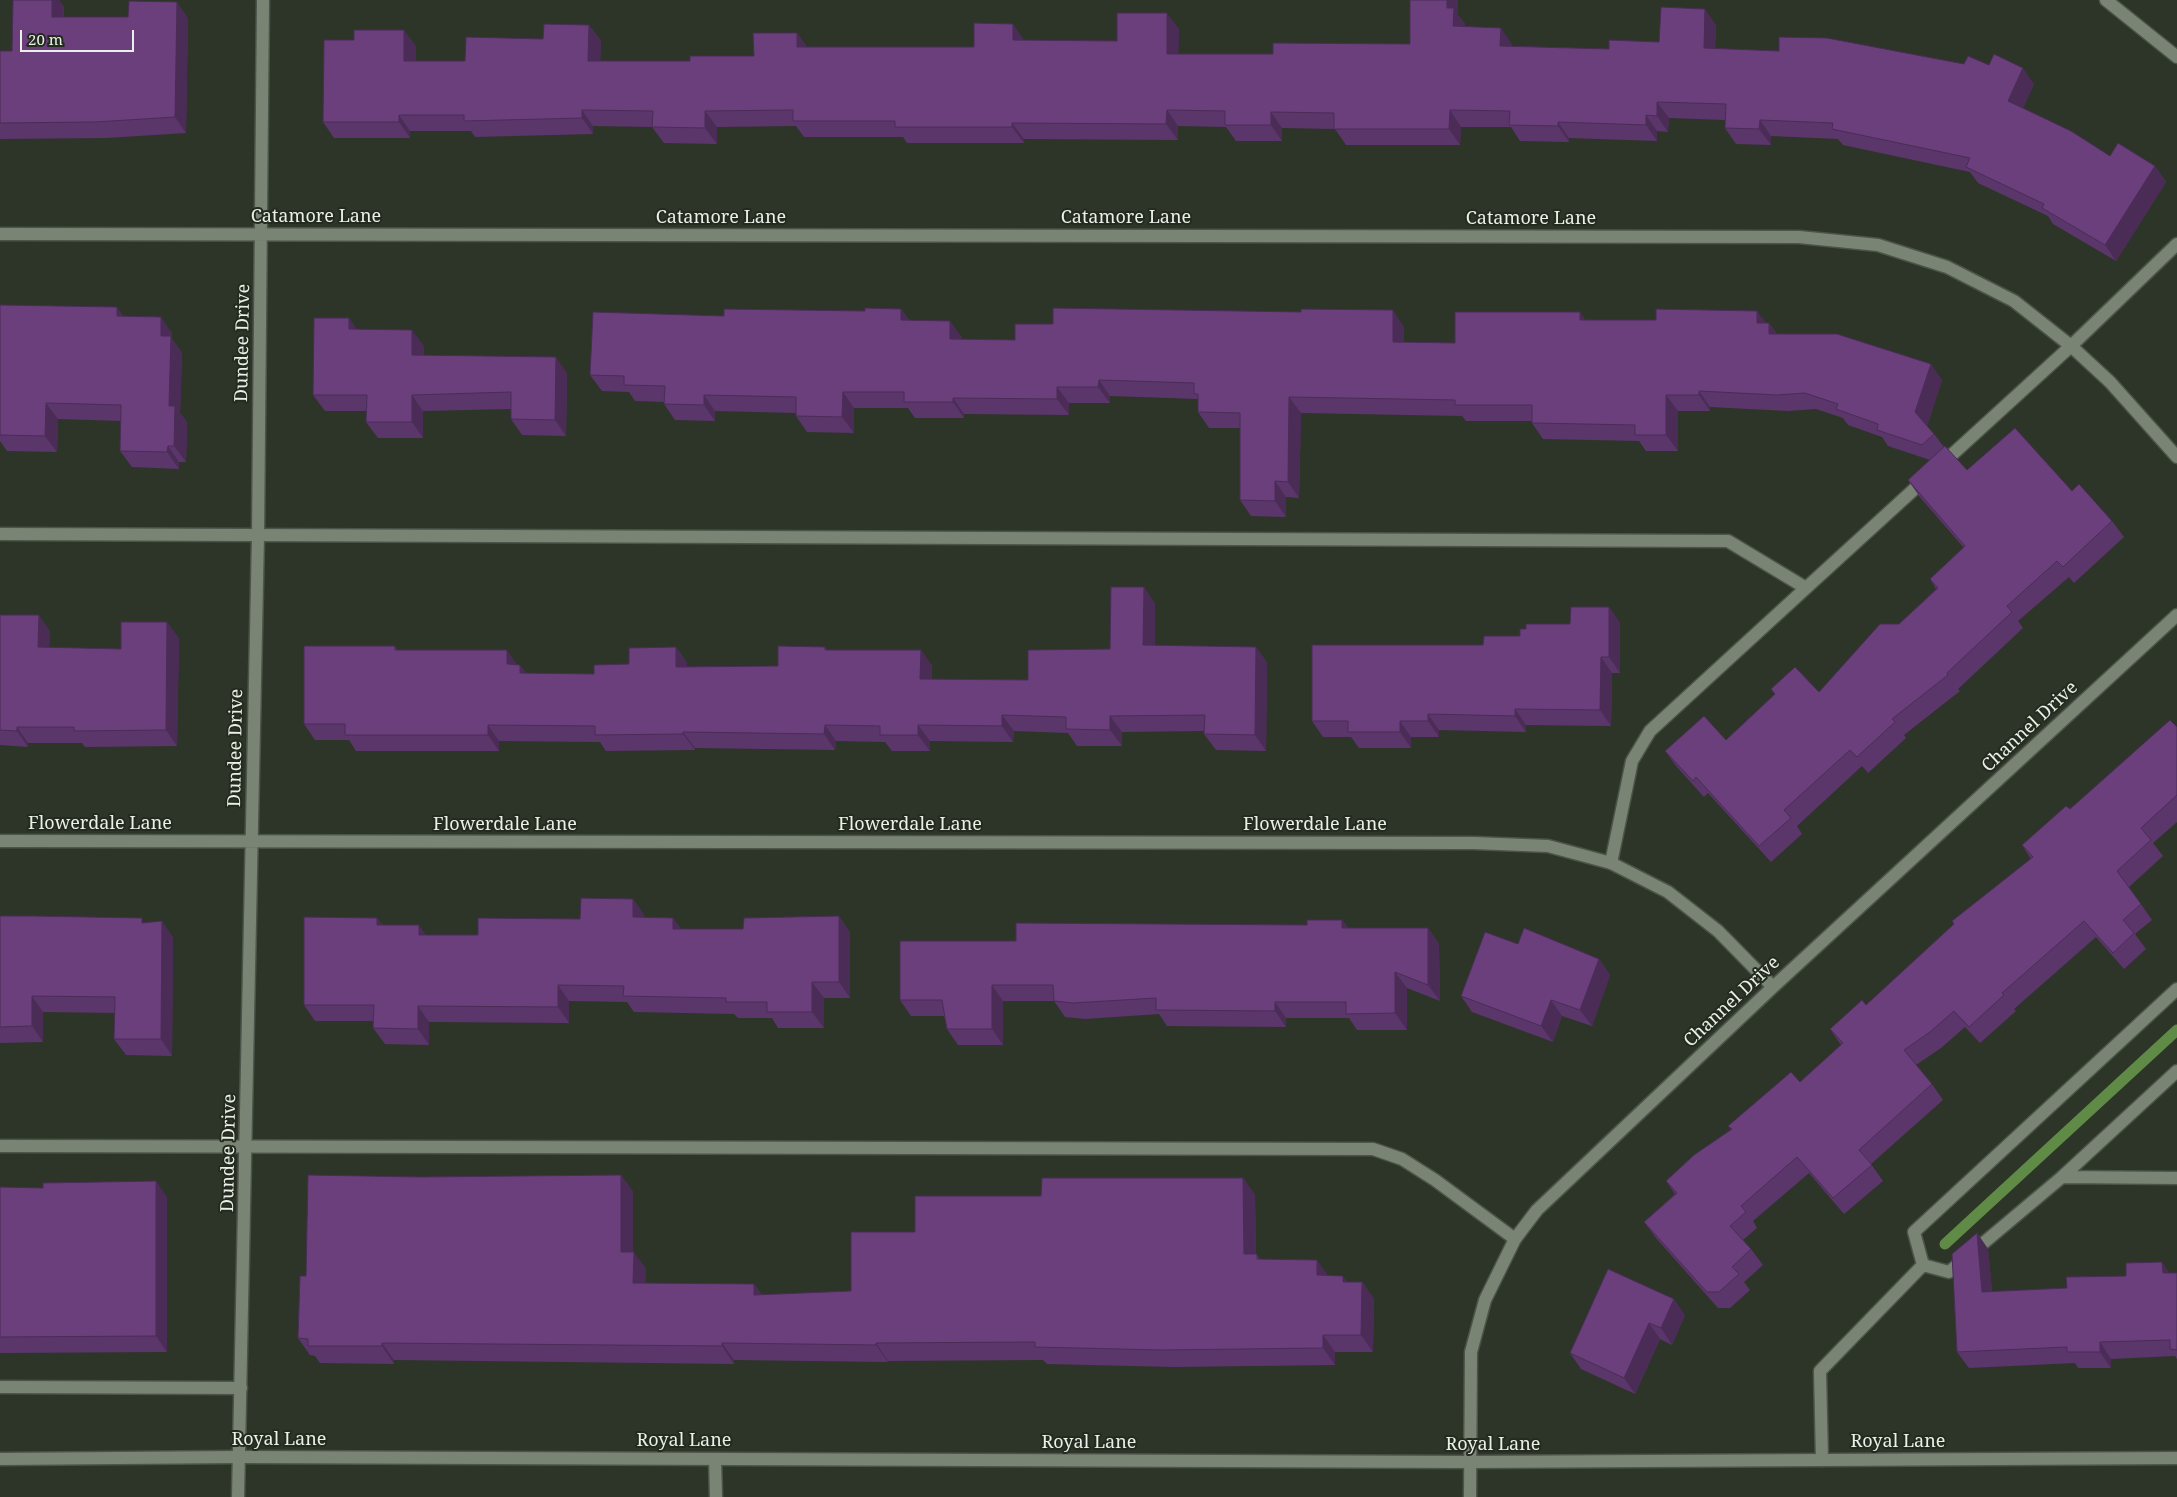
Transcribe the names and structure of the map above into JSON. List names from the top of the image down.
{
  "streets": {
    "street": [
      "Catamore Lane",
      "Dundee Drive",
      "Channel Drive",
      "Flowerdale Lane",
      "Royal Lane"
    ]
  },
  "crossings": [
    ["Catamore Lane", "Dundee Drive"],
    ["Dundee Drive", "Flowerdale Lane"],
    ["Dundee Drive", "Royal Lane"],
    ["Channel Drive", "Flowerdale Lane"],
    ["Channel Drive", "Royal Lane"]
  ],
  "scale_bar": "20 m"
}
